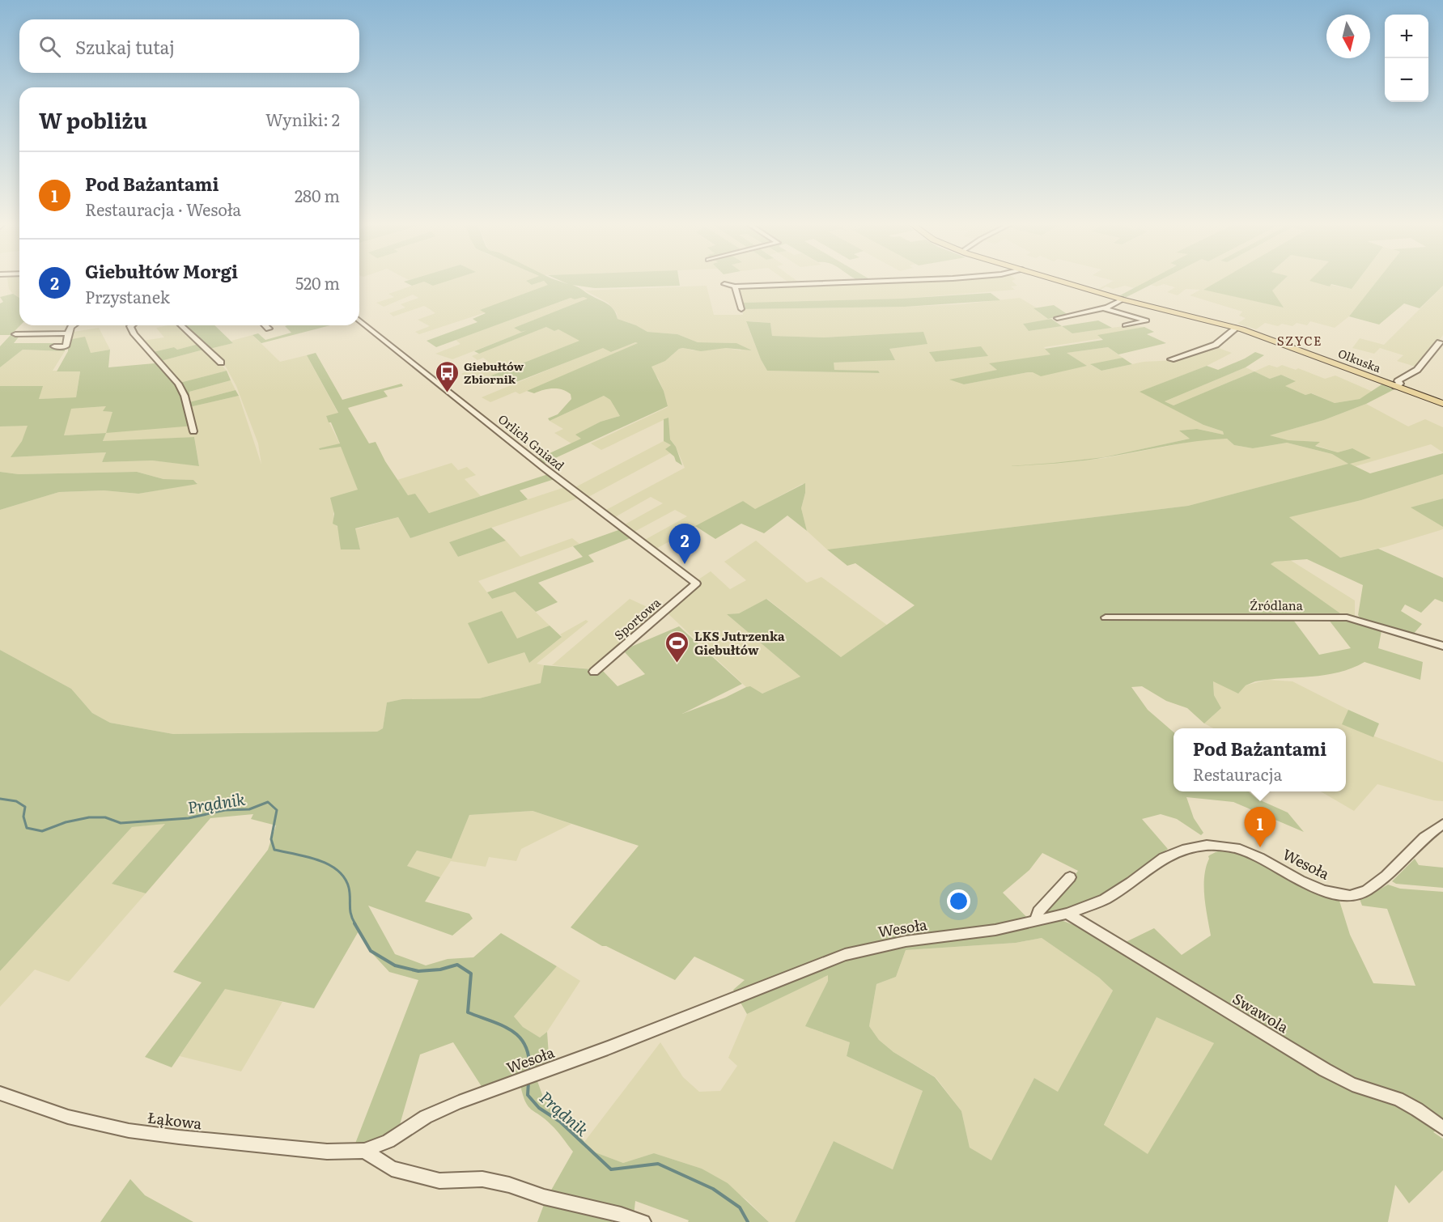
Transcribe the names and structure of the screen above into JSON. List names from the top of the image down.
{
  "streets": {
    "main road": ["Olkuska"],
    "street": [
      "Orlich Gniazd",
      "Źródlana",
      "Sportowa",
      "Wesoła",
      "Swawola",
      "Łąkowa"
    ]
  },
  "crossings": [
    ["Orlich Gniazd", "Sportowa"],
    ["Wesoła", "Swawola"],
    ["Wesoła", "Łąkowa"]
  ],
  "districts": ["SZYCE"],
  "water": ["Prądnik"],
  "places": {
    "bus stop": ["Giebułtów Zbiornik"],
    "sports": ["LKS Jutrzenka Giebułtów"]
  },
  "north": "bottom",
  "page": {
    "map_buttons": ["+", "−"],
    "search": "Szukaj tutaj",
    "heading": ["W pobliżu", "Wyniki: 2"],
    "list": [
      {
        "mark": "1",
        "name": "Pod Bażantami",
        "note": "Restauracja · Wesoła",
        "value": "280 m"
      },
      {
        "mark": "2",
        "name": "Giebułtów Morgi",
        "note": "Przystanek",
        "value": "520 m"
      }
    ],
    "pins": ["2", "1"],
    "popup": ["Pod Bażantami", "Restauracja"]
  }
}
